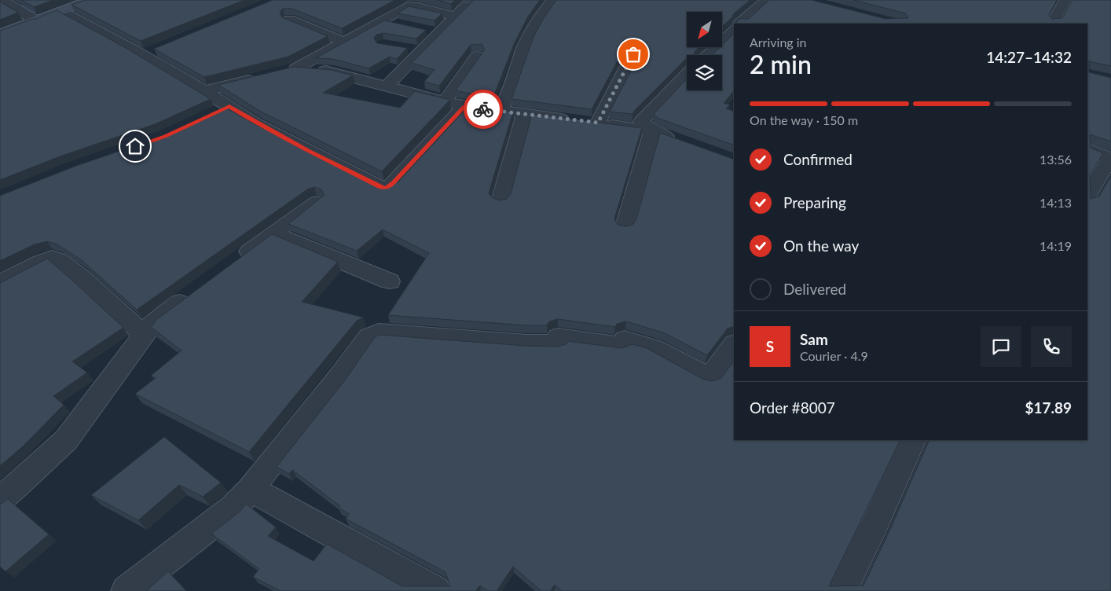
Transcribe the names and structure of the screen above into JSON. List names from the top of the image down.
{
  "north": "bottom left",
  "page": {
    "heading": ["2 min", "Arriving in", "14:27–14:32"],
    "panel": [
      "Sam",
      "Courier · 4.9",
      "Order #8007",
      "$17.89"
    ],
    "bar": "On the way · 150 m",
    "list": [
      ["Confirmed", "13:56"],
      ["Preparing", "14:13"],
      ["On the way", "14:19"],
      "Delivered"
    ],
    "round": "S"
  }
}
